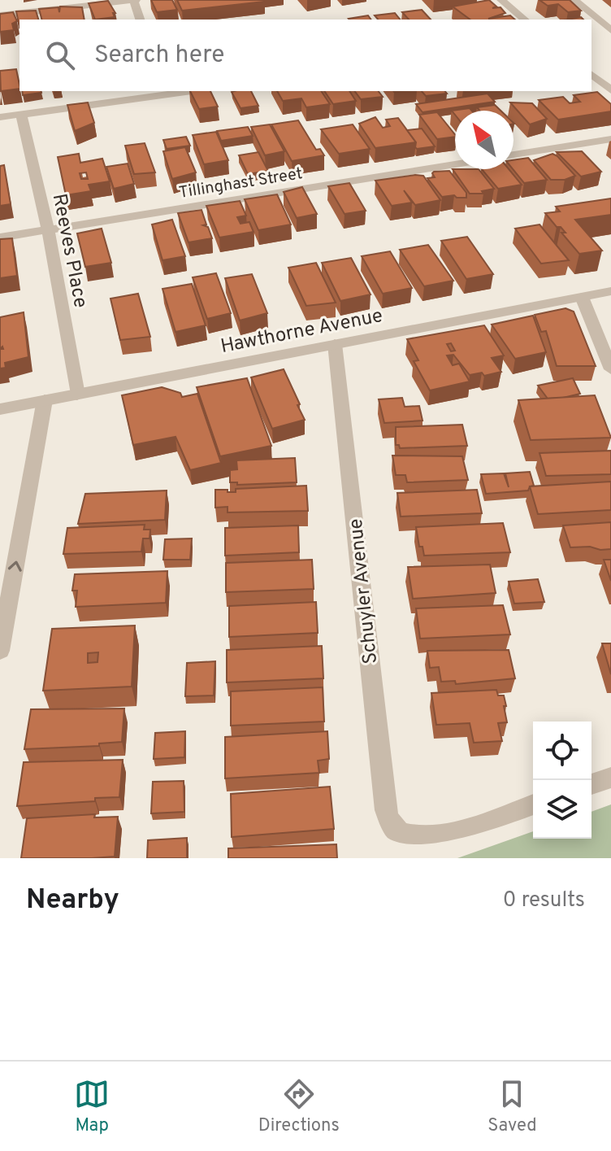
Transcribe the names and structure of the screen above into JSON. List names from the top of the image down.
{
  "streets": {
    "street": [
      "Tillinghast Street",
      "Reeves Place",
      "Hawthorne Avenue",
      "Schuyler Avenue"
    ]
  },
  "crossings": [
    ["Tillinghast Street", "Reeves Place"],
    ["Reeves Place", "Hawthorne Avenue"],
    ["Hawthorne Avenue", "Schuyler Avenue"]
  ],
  "north": "top left",
  "page": {
    "search": "Search here",
    "heading": ["Nearby", "0 results"],
    "nav": ["Map", "Directions", "Saved"]
  }
}
